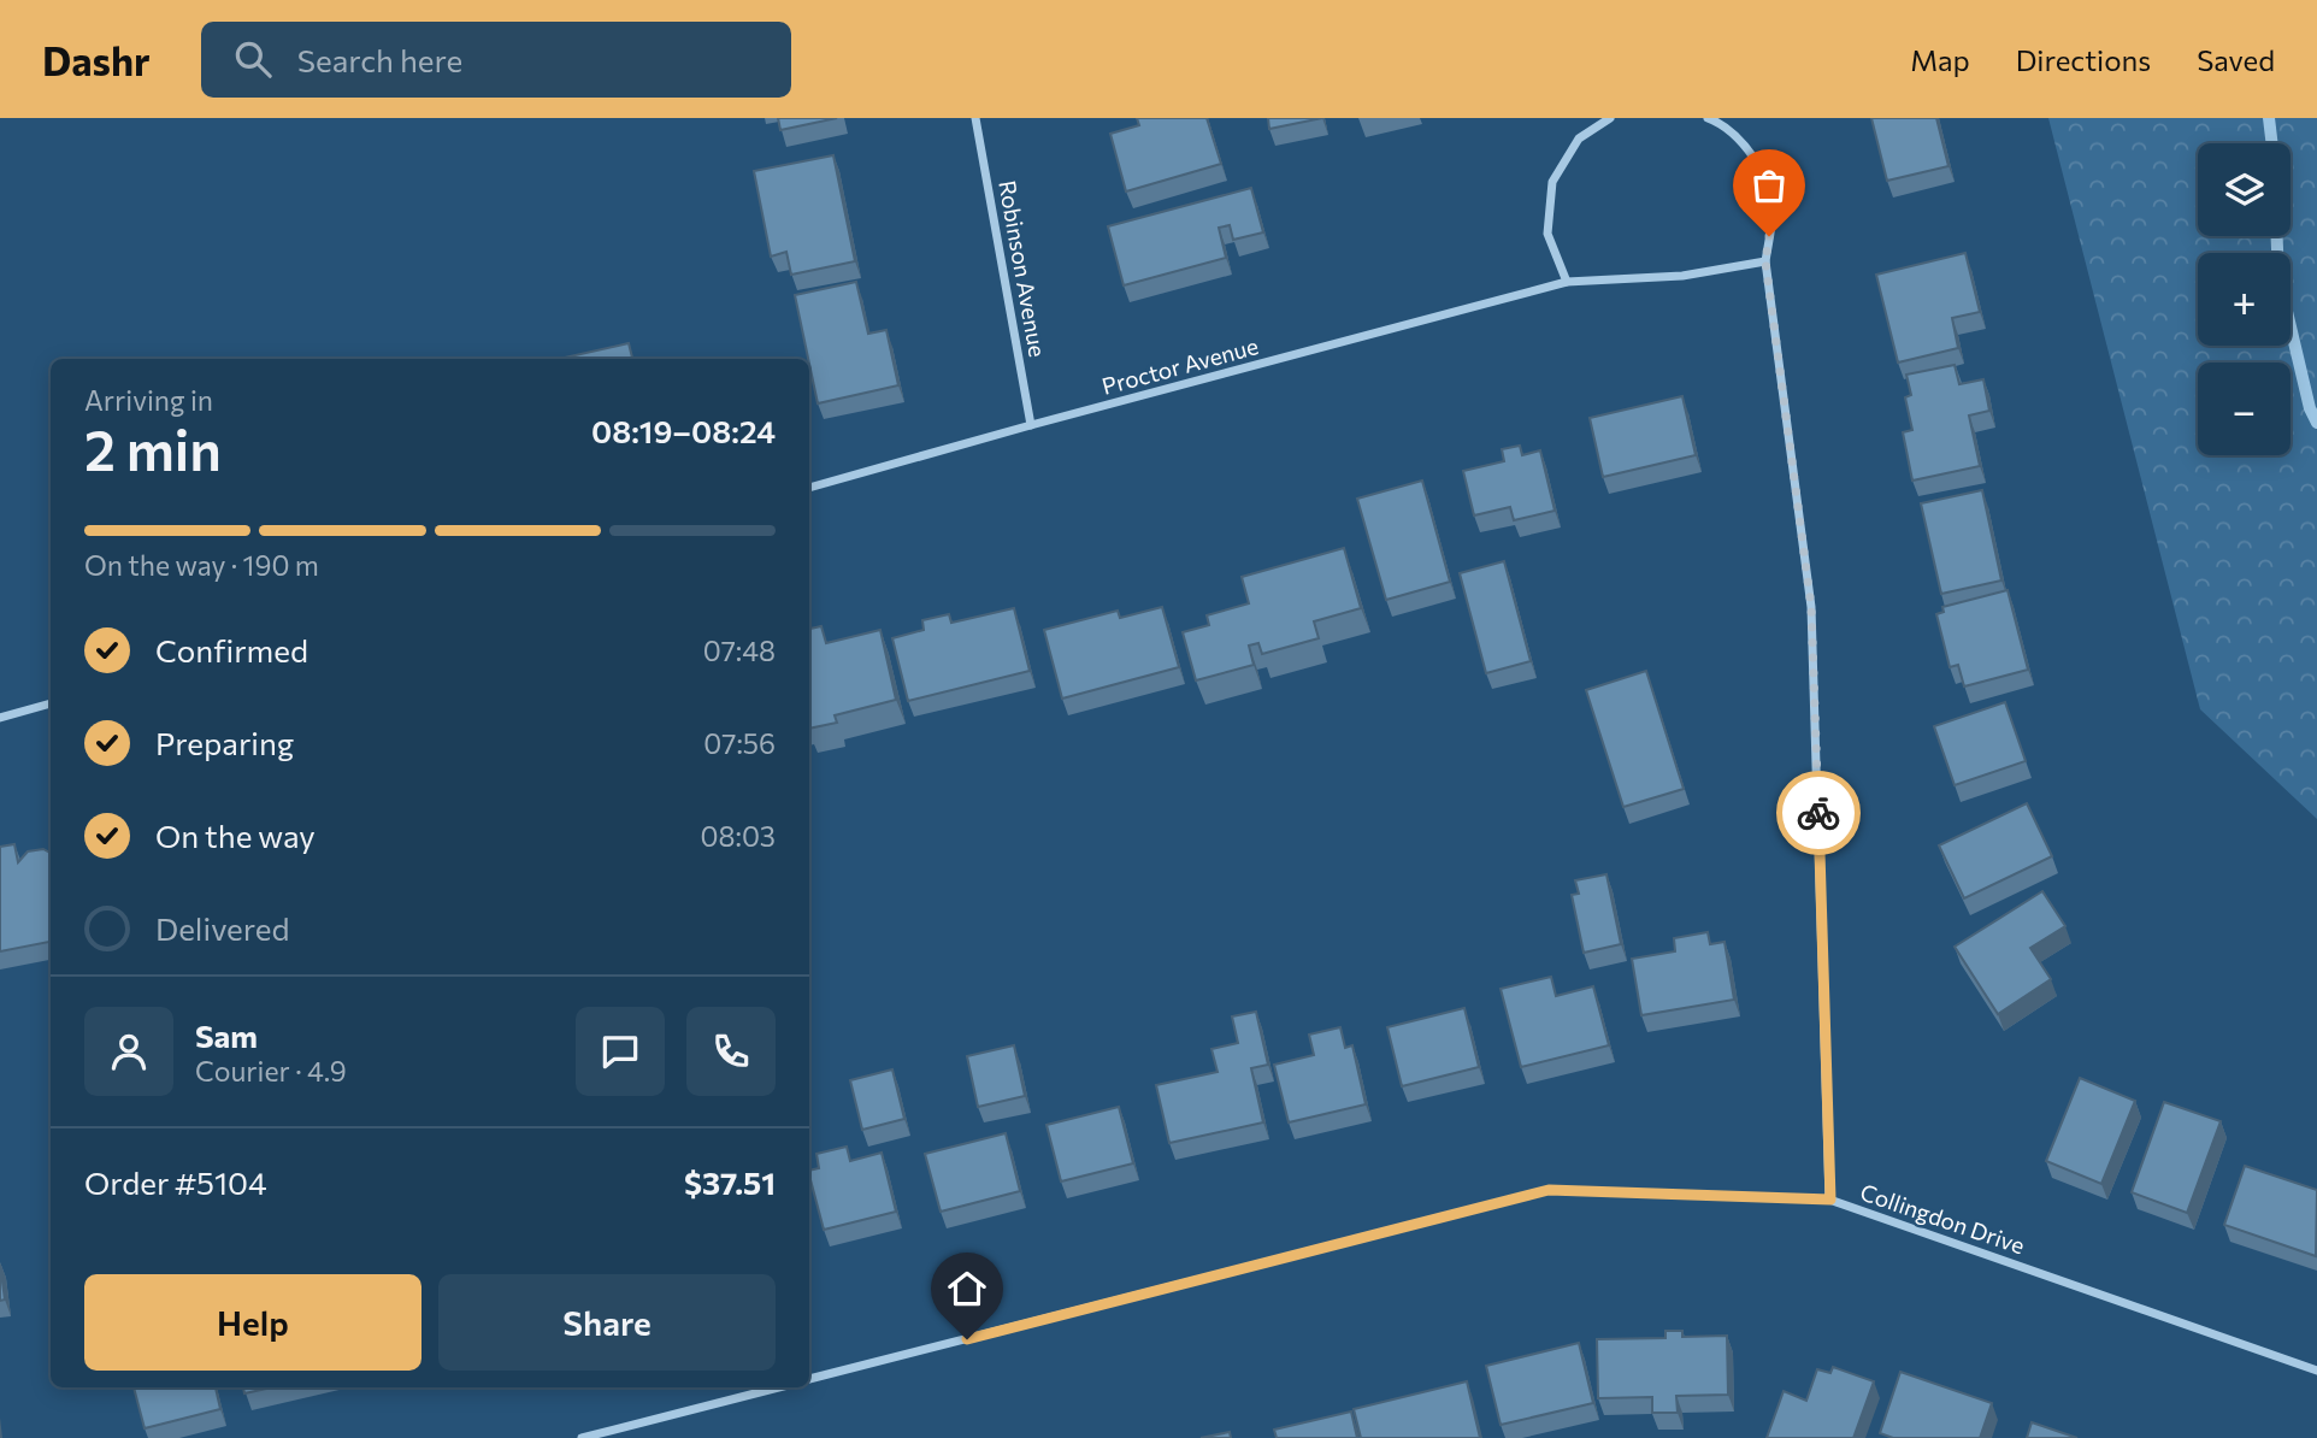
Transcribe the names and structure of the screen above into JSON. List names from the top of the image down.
{
  "streets": {
    "street": ["Robinson Avenue", "Proctor Avenue", "Collingdon Drive"]
  },
  "crossings": [
    ["Robinson Avenue", "Proctor Avenue"]
  ],
  "page": {
    "header": "Dashr",
    "search": "Search here",
    "nav": ["Map", "Directions", "Saved"],
    "map_buttons": ["+", "−"],
    "heading": ["2 min", "Arriving in", "08:19–08:24"],
    "panel": [
      "Sam",
      "Courier · 4.9",
      "Order #5104",
      "$37.51"
    ],
    "bar": "On the way · 190 m",
    "list": [
      ["Confirmed", "07:48"],
      ["Preparing", "07:56"],
      ["On the way", "08:03"],
      "Delivered"
    ],
    "buttons": ["Help", "Share"]
  }
}
